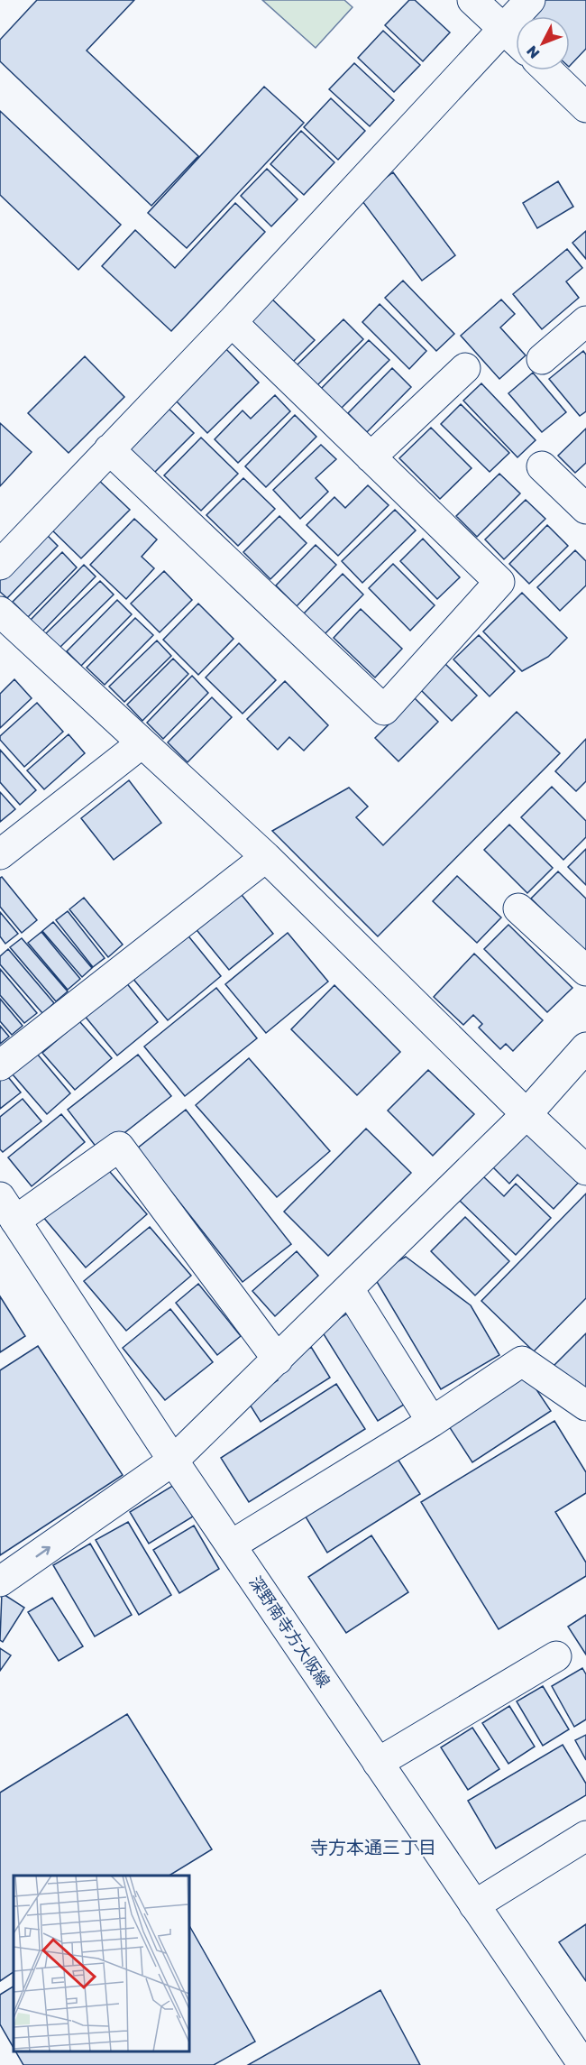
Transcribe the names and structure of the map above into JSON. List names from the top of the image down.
{
  "streets": {
    "street": ["深野南寺方大阪線"]
  },
  "districts": ["寺方本通三丁目"],
  "north": "bottom left"
}
